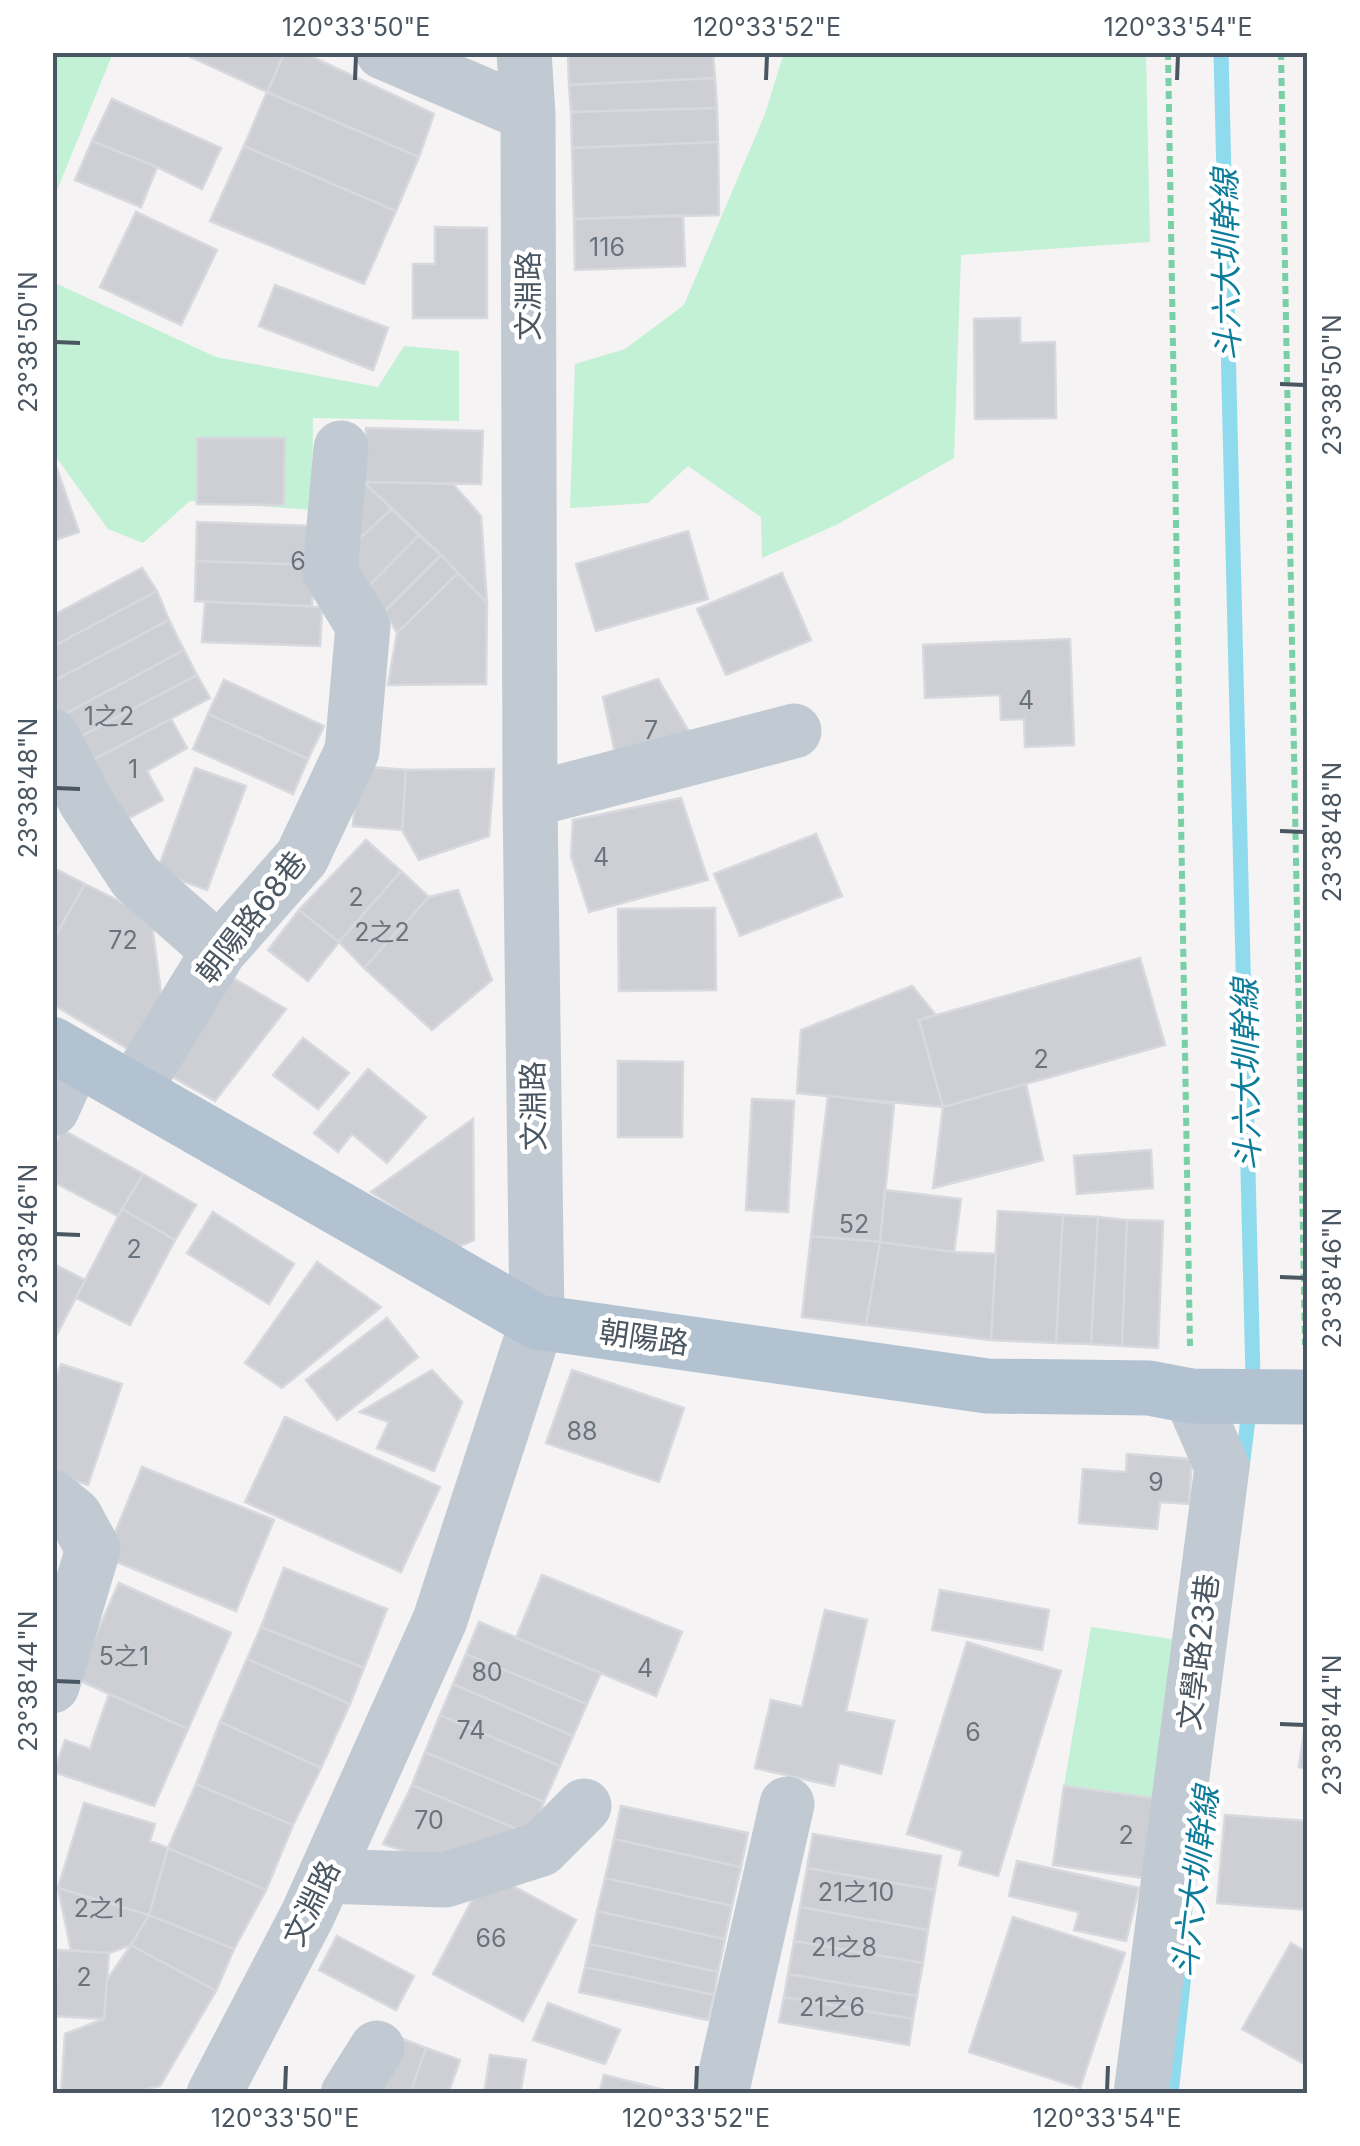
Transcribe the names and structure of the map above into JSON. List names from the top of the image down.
{
  "streets": {
    "main road": ["朝陽路"],
    "street": ["文淵路", "朝陽路68巷", "文學路23巷"]
  },
  "crossings": [
    ["文淵路", "朝陽路"],
    ["朝陽路68巷", "朝陽路"],
    ["朝陽路", "文學路23巷"]
  ],
  "water": ["斗六大圳幹線"],
  "house_numbers": [
    "116",
    "6",
    "4",
    "1之2",
    "7",
    "1",
    "4",
    "2",
    "2之2",
    "72",
    "2",
    "52",
    "2",
    "88",
    "9",
    "5之1",
    "4",
    "80",
    "74",
    "6",
    "70",
    "2",
    "21之10",
    "2之1",
    "66",
    "21之8",
    "2",
    "21之6"
  ],
  "coordinates": [
    "120°33'50\"E",
    "120°33'52\"E",
    "120°33'54\"E",
    "23°38'50\"N",
    "23°38'48\"N",
    "23°38'46\"N",
    "23°38'44\"N"
  ]
}
